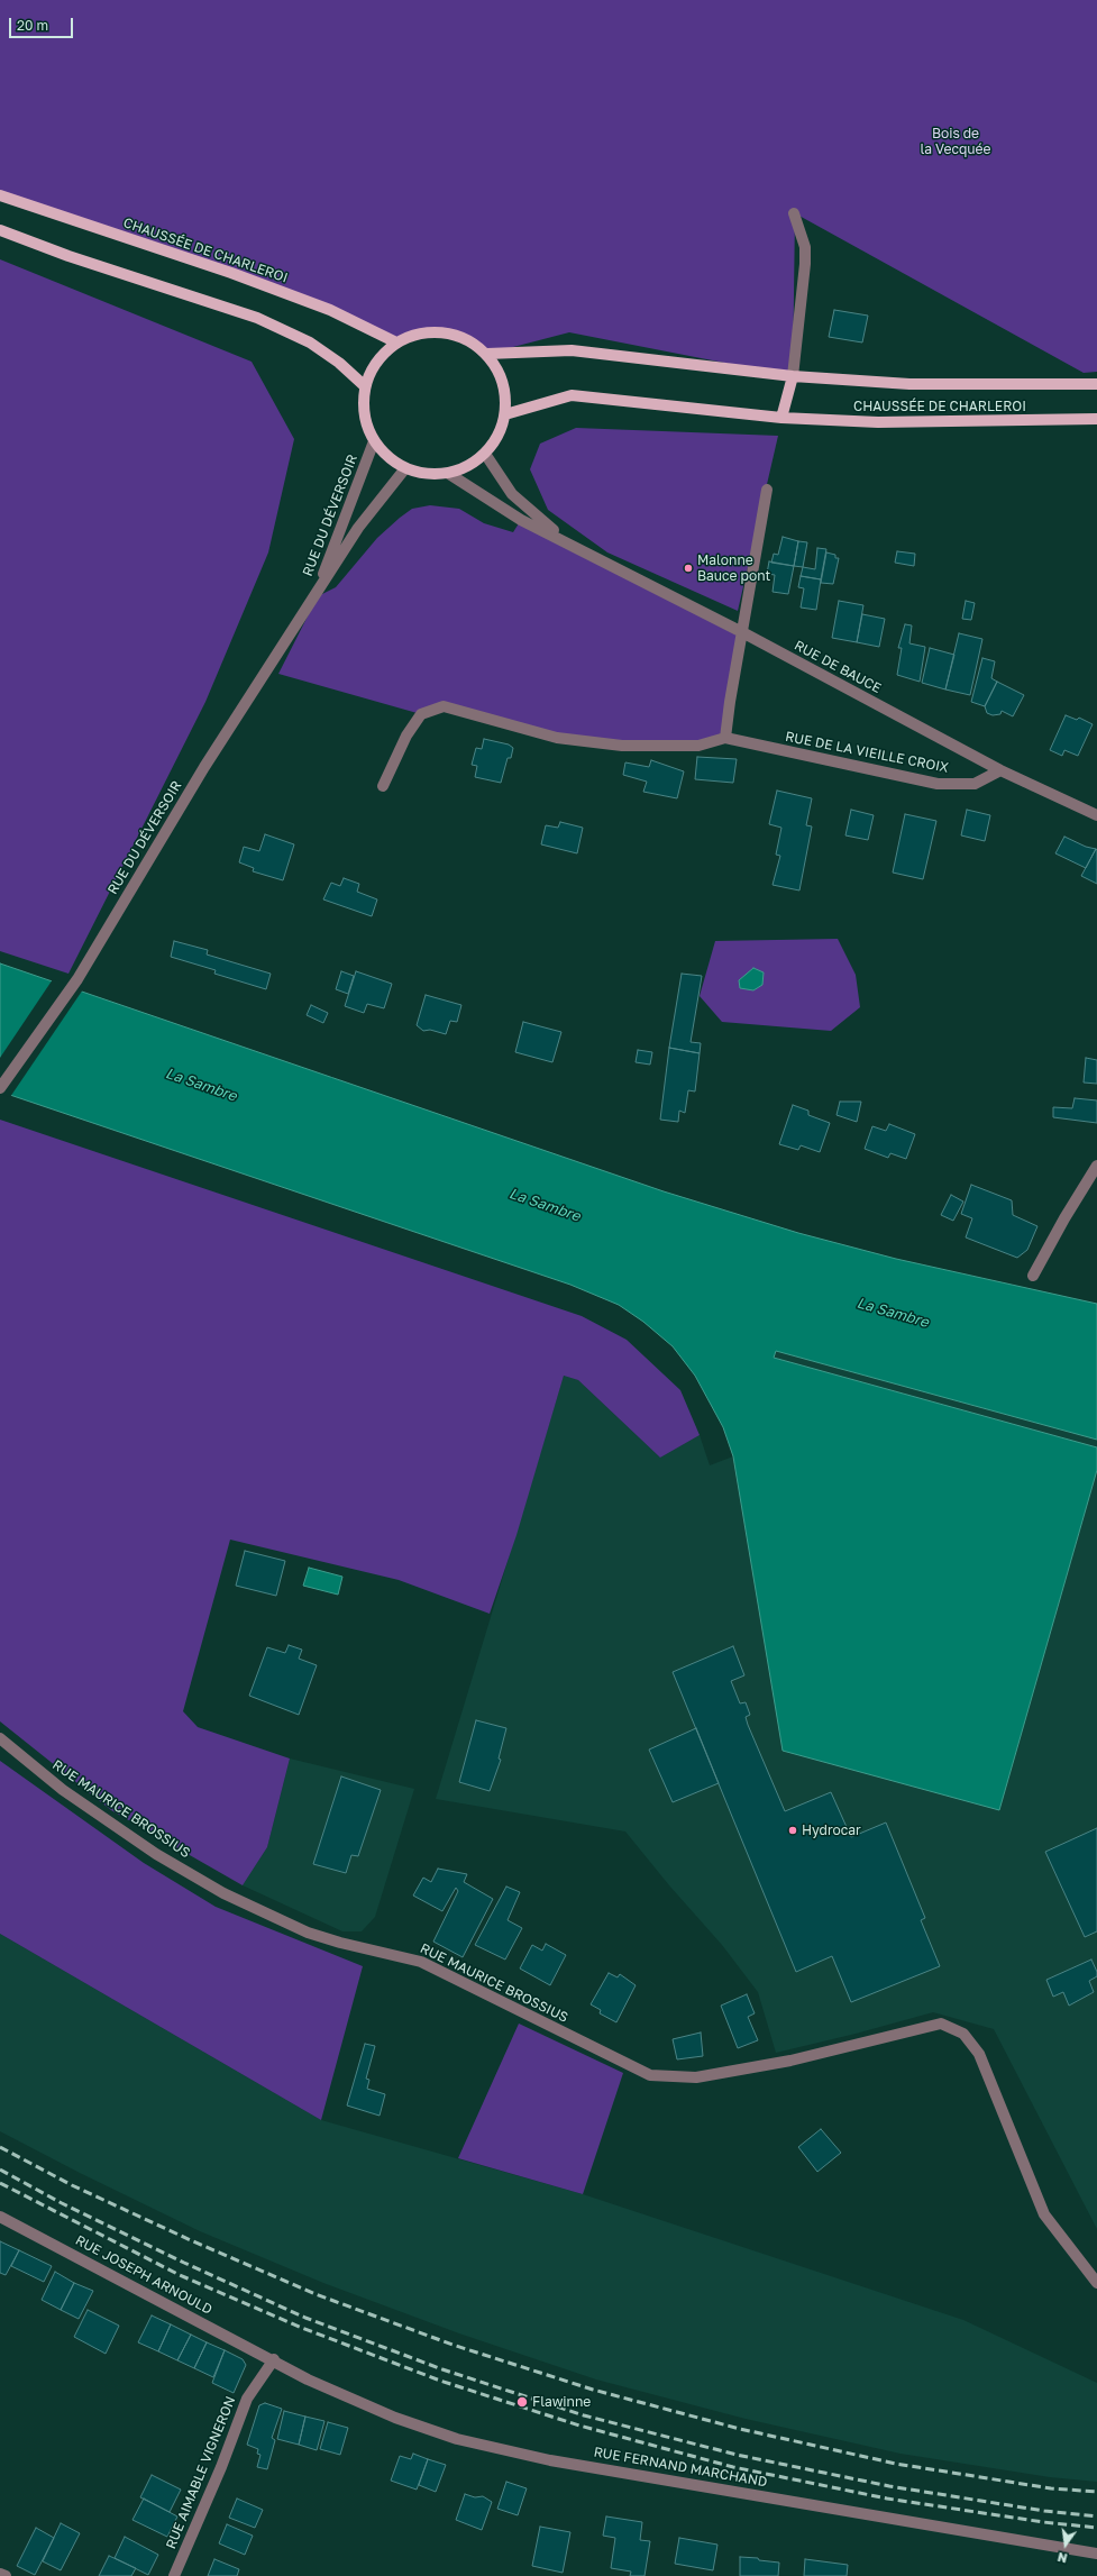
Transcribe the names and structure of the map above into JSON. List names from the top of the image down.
{
  "streets": {
    "main road": ["CHAUSSÉE DE CHARLEROI"],
    "street": [
      "RUE DU DÉVERSOIR",
      "RUE DE BAUCE",
      "RUE DE LA VIEILLE CROIX",
      "RUE MAURICE BROSSIUS",
      "RUE JOSEPH ARNOULD",
      "RUE FERNAND MARCHAND",
      "RUE AIMABLE VIGNERON"
    ]
  },
  "crossings": [
    ["CHAUSSÉE DE CHARLEROI", "RUE DU DÉVERSOIR"],
    ["CHAUSSÉE DE CHARLEROI", "RUE DE BAUCE"],
    ["RUE DU DÉVERSOIR", "RUE DE BAUCE"],
    ["RUE DE BAUCE", "RUE DE LA VIEILLE CROIX"],
    ["RUE JOSEPH ARNOULD", "RUE FERNAND MARCHAND"],
    ["RUE JOSEPH ARNOULD", "RUE AIMABLE VIGNERON"],
    ["RUE FERNAND MARCHAND", "RUE AIMABLE VIGNERON"]
  ],
  "water": ["La Sambre"],
  "parks": ["Bois de la Vecquée"],
  "places": ["Malonne Bauce pont", "Hydrocar", "Flawinne"],
  "scale_bar": "20 m",
  "north": "bottom"
}
